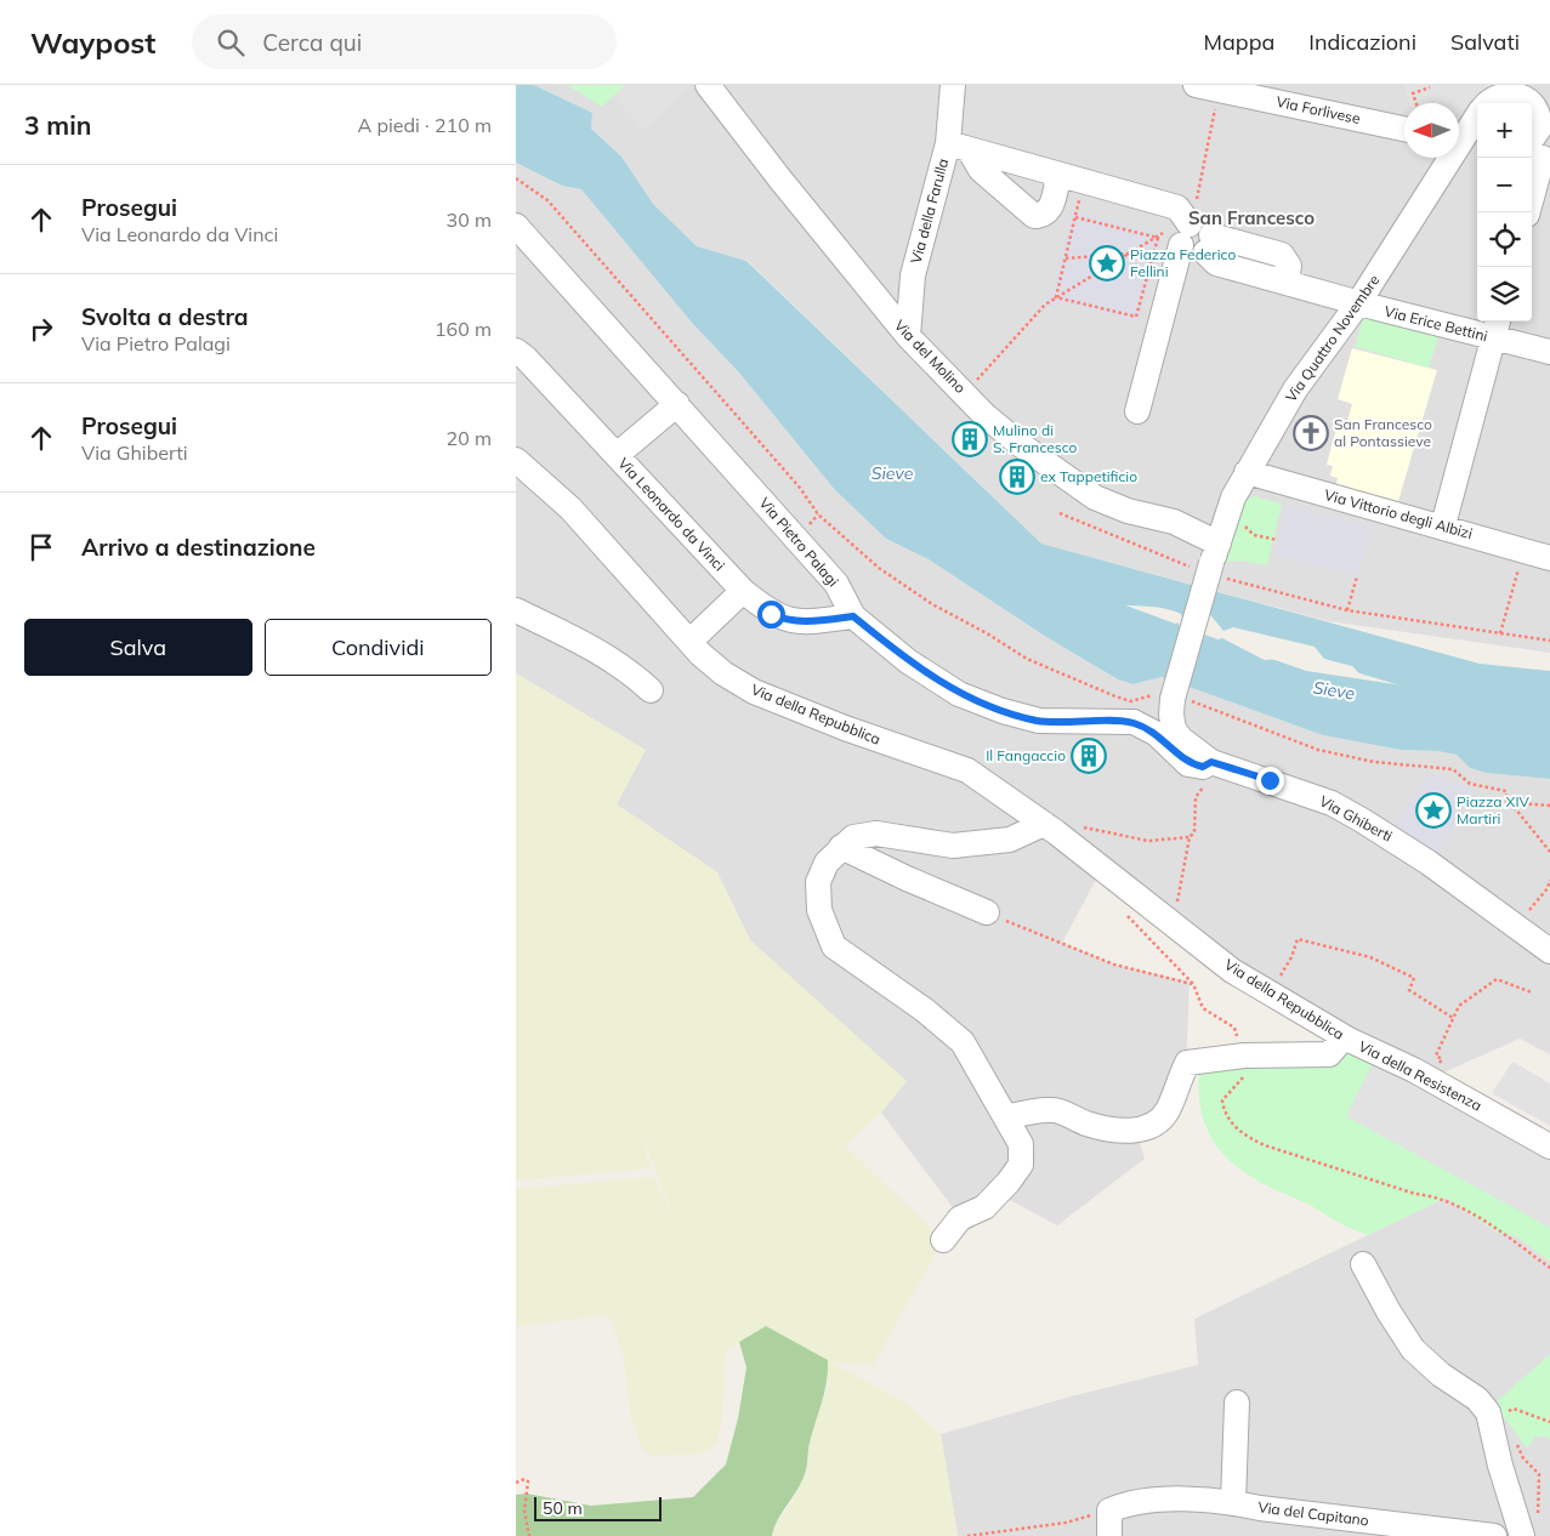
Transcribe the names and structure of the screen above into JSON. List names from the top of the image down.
{
  "streets": {
    "street": [
      "Via Forlivese",
      "Via della Farulla",
      "Via Erice Bettini",
      "Via Quattro Novembre",
      "Via del Molino",
      "Via Leonardo da Vinci",
      "Via Vittorio degli Albizi",
      "Via Pietro Palagi",
      "Via della Repubblica",
      "Via Ghiberti",
      "Via della Resistenza",
      "Via del Capitano"
    ]
  },
  "crossings": [
    ["Via della Farulla", "Via Erice Bettini"],
    ["Via della Farulla", "Via del Molino"],
    ["Via Erice Bettini", "Via Quattro Novembre"],
    ["Via Quattro Novembre", "Via del Molino"],
    ["Via Quattro Novembre", "Via Vittorio degli Albizi"],
    ["Via Quattro Novembre", "Via Ghiberti"],
    ["Via Leonardo da Vinci", "Via Pietro Palagi"],
    ["Via Pietro Palagi", "Via Ghiberti"],
    ["Via della Repubblica", "Via della Resistenza"]
  ],
  "districts": ["San Francesco"],
  "water": ["Sieve"],
  "places": {
    "place": ["Piazza Federico Fellini", "Piazza XIV Martiri"],
    "church": ["San Francesco al Pontassieve"],
    "building": ["Mulino di S. Francesco", "ex Tappetificio", "Il Fangaccio"]
  },
  "scale_bar": "50 m",
  "north": "left",
  "page": {
    "header": "Waypost",
    "search": "Cerca qui",
    "nav": ["Mappa", "Indicazioni", "Salvati"],
    "heading": ["3 min", "A piedi · 210 m"],
    "map_buttons": ["+", "−"],
    "list": [
      ["Prosegui", "Via Leonardo da Vinci", "30 m"],
      ["Svolta a destra", "Via Pietro Palagi", "160 m"],
      ["Prosegui", "Via Ghiberti", "20 m"],
      "Arrivo a destinazione"
    ],
    "buttons": ["Salva", "Condividi"],
    "scale": "50 m"
  }
}
